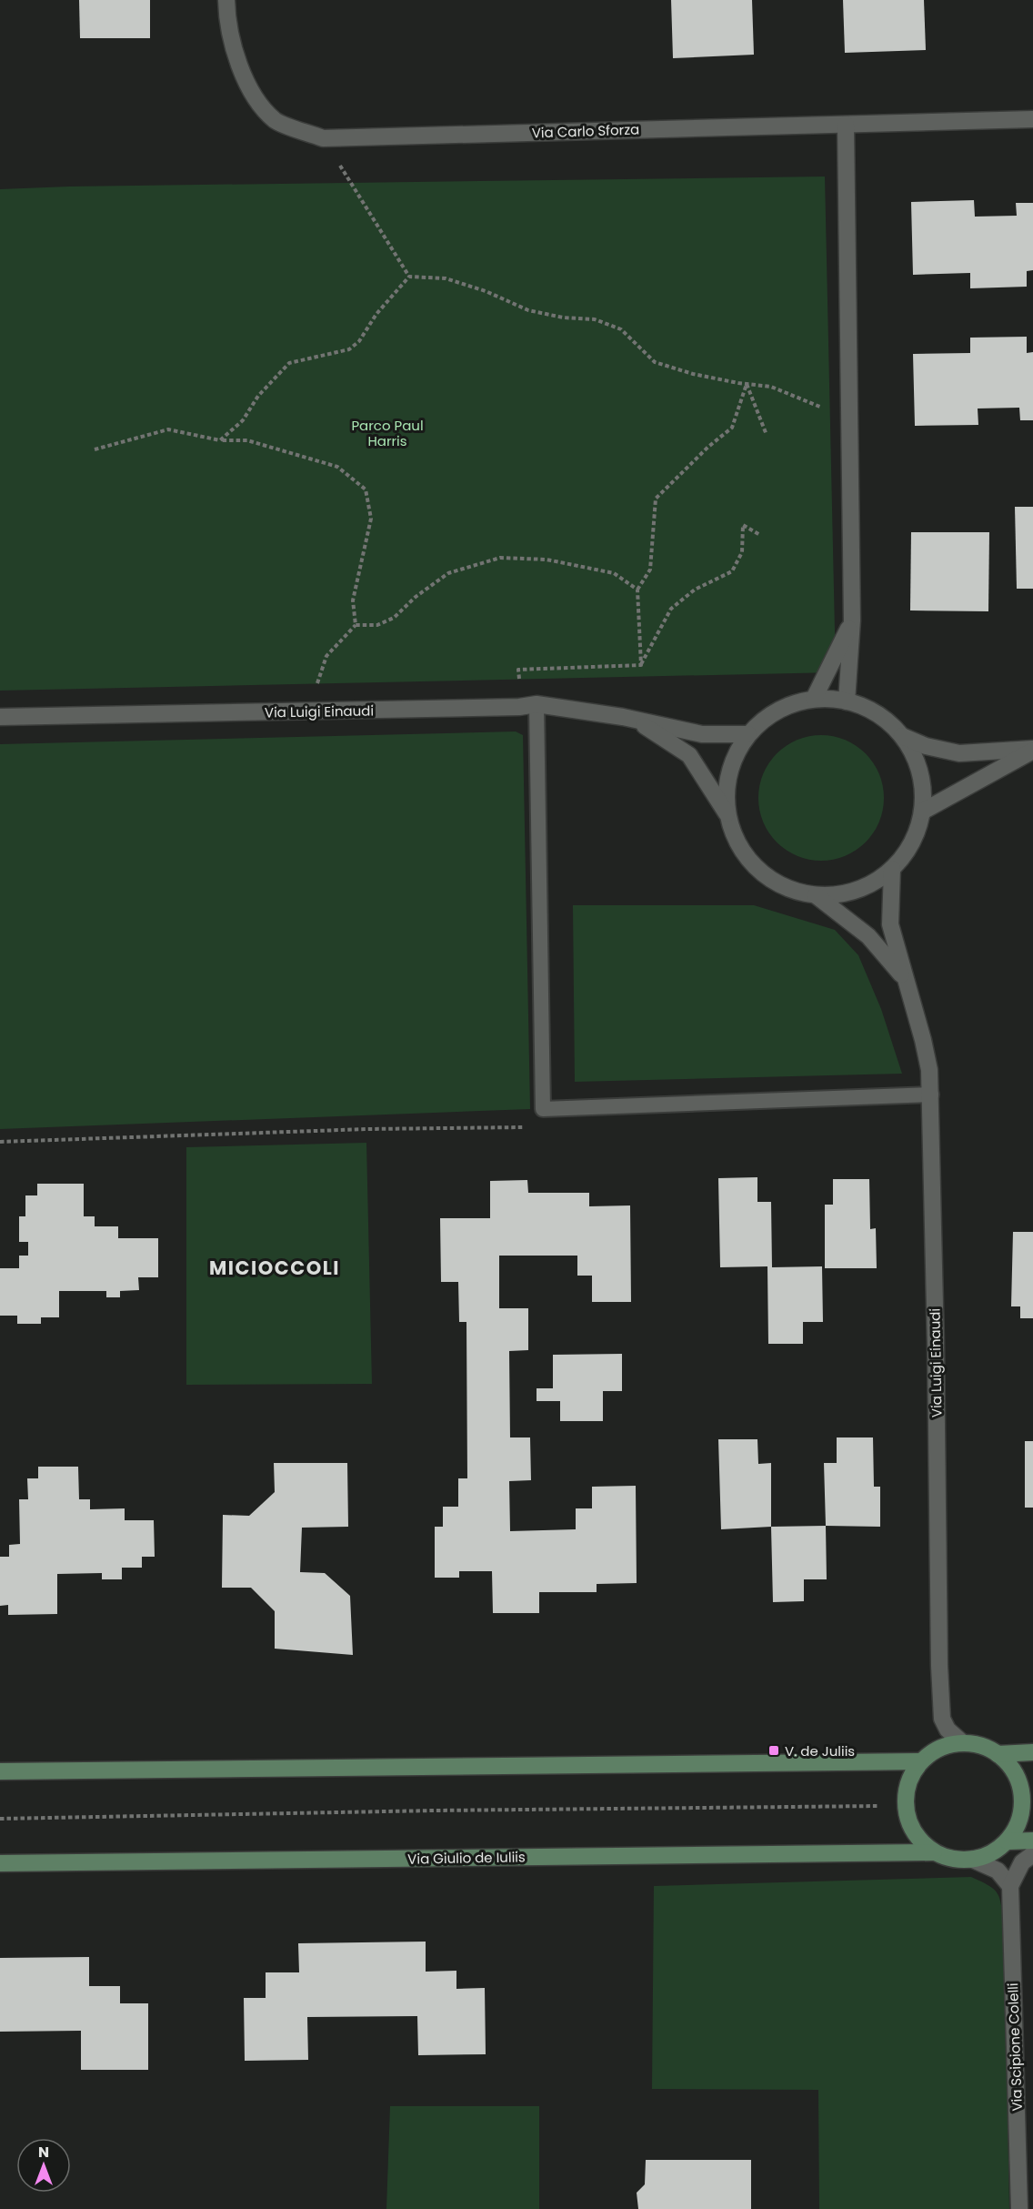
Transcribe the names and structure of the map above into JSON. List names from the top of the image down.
{
  "streets": {
    "main road": ["Via Giulio de Iuliis"],
    "street": ["Via Carlo Sforza", "Via Luigi Einaudi", "Via Scipione Colelli"]
  },
  "crossings": [
    ["Via Luigi Einaudi", "Via Giulio de Iuliis"]
  ],
  "districts": ["MICIOCCOLI"],
  "parks": ["Parco Paul Harris"],
  "places": {
    "transit": ["V. de Juliis"]
  },
  "north": "top"
}
